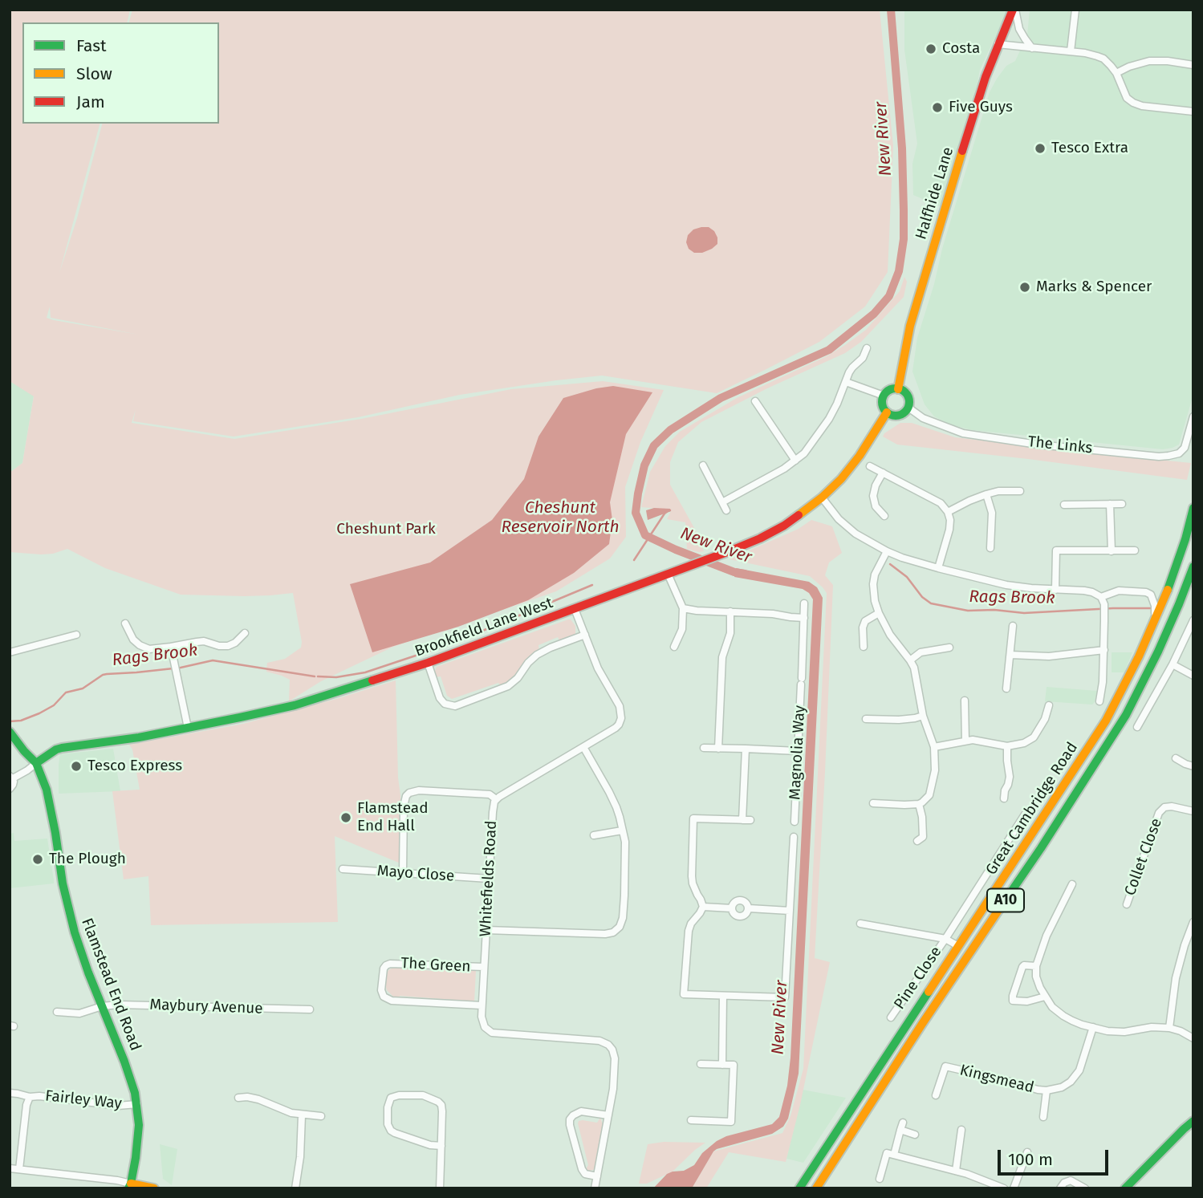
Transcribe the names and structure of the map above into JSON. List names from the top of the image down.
{
  "streets": {
    "main road": [
      "Halfhide Lane",
      "Brookfield Lane West",
      "Great Cambridge Road",
      "A10",
      "Flamstead End Road"
    ],
    "street": [
      "The Links",
      "Magnolia Way",
      "Collet Close",
      "Mayo Close",
      "Whitefields Road",
      "The Green",
      "Pine Close",
      "Maybury Avenue",
      "Kingsmead",
      "Fairley Way"
    ]
  },
  "crossings": [
    ["Halfhide Lane", "The Links"],
    ["Halfhide Lane", "Brookfield Lane West"],
    ["The Links", "Brookfield Lane West"],
    ["Brookfield Lane West", "Whitefields Road"],
    ["Brookfield Lane West", "Flamstead End Road"],
    ["Great Cambridge Road", "Pine Close"],
    ["Mayo Close", "Whitefields Road"],
    ["Whitefields Road", "The Green"],
    ["Flamstead End Road", "Maybury Avenue"],
    ["Flamstead End Road", "Fairley Way"]
  ],
  "water": ["New River", "Cheshunt Reservoir North", "Rags Brook"],
  "parks": ["Cheshunt Park"],
  "places": [
    "Costa",
    "Five Guys",
    "Tesco Extra",
    "Marks & Spencer",
    "Tesco Express",
    "Flamstead End Hall",
    "The Plough"
  ],
  "legend": ["Fast", "Slow", "Jam"],
  "scale_bar": "100 m"
}
